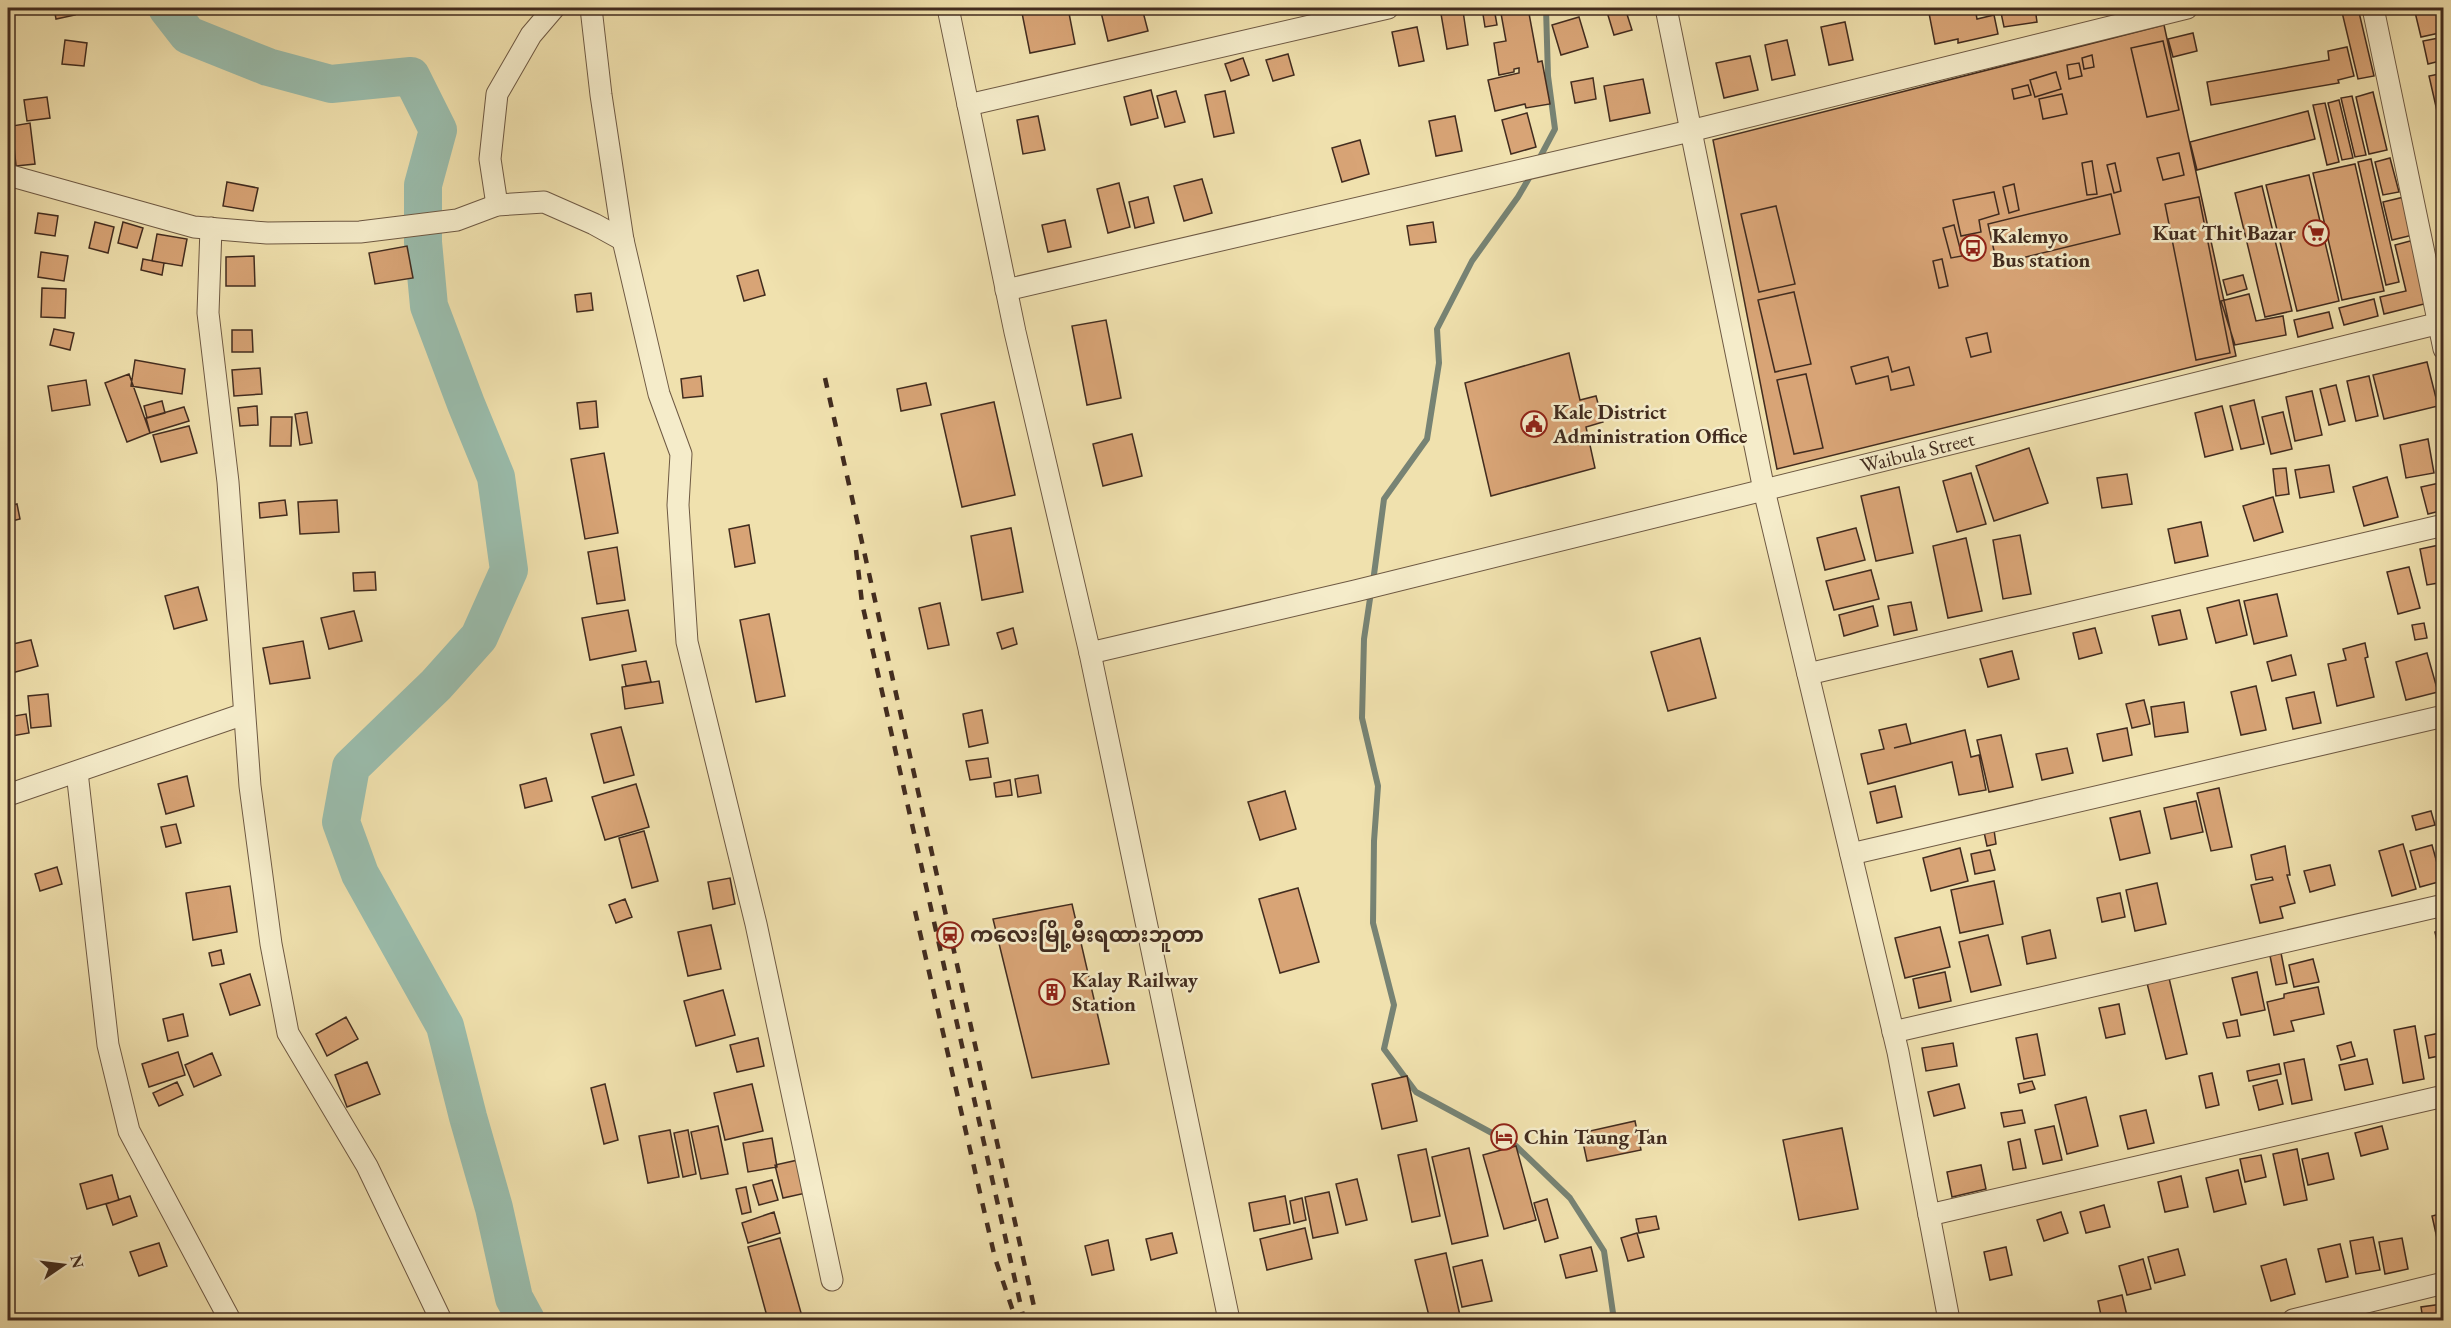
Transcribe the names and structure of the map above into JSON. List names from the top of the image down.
{
  "streets": {
    "street": ["Waibula Street"]
  },
  "places": {
    "supermarket": ["Kuat Thit Bazar"],
    "bus stop": ["Kalemyo Bus station"],
    "public building": ["Kale District Administration Office"],
    "station": ["ကလေးမြို့မီးရထားဘူတာ"],
    "building": ["Kalay Railway Station"],
    "hotel": ["Chin Taung Tan"]
  },
  "north": "right"
}
